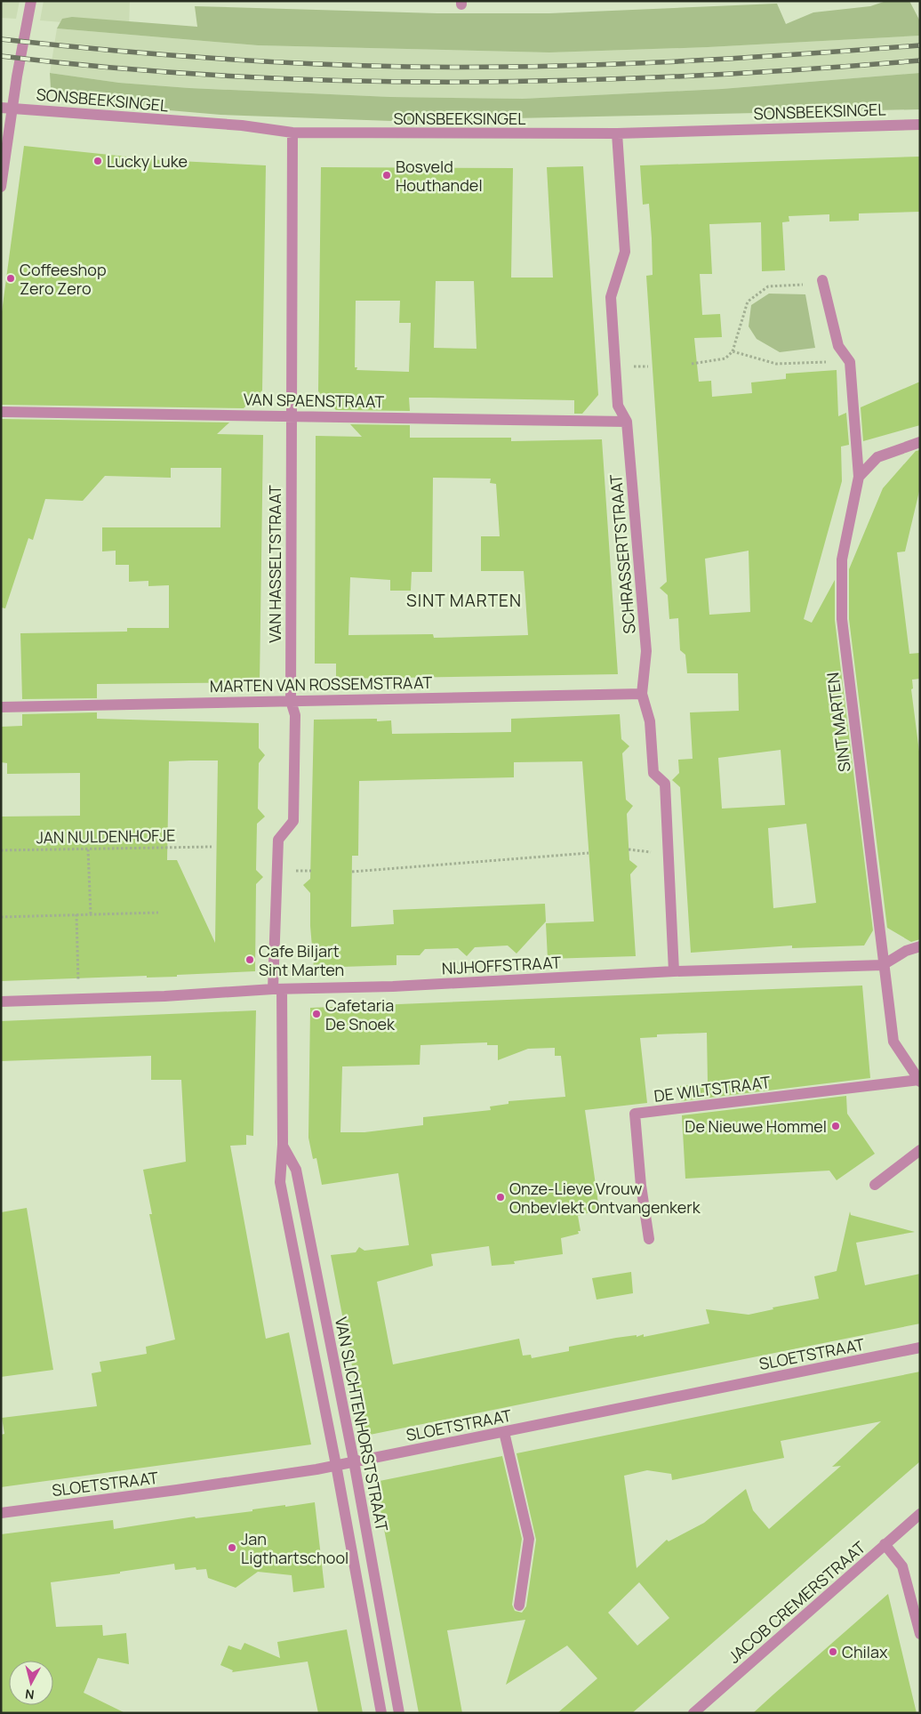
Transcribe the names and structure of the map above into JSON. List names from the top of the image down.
{
  "streets": {
    "street": [
      "SONSBEEKSINGEL",
      "VAN SPAENSTRAAT",
      "SCHRASSERTSTRAAT",
      "VAN HASSELTSTRAAT",
      "MARTEN VAN ROSSEMSTRAAT",
      "SINT MARTEN",
      "NIJHOFFSTRAAT",
      "DE WILTSTRAAT",
      "SLOETSTRAAT",
      "VAN SLICHTENHORSTSTRAAT",
      "JACOB CREMERSTRAAT"
    ],
    "path": ["JAN NULDENHOFJE"]
  },
  "crossings": [
    ["SONSBEEKSINGEL", "SCHRASSERTSTRAAT"],
    ["SONSBEEKSINGEL", "VAN HASSELTSTRAAT"],
    ["VAN SPAENSTRAAT", "SCHRASSERTSTRAAT"],
    ["VAN SPAENSTRAAT", "VAN HASSELTSTRAAT"],
    ["SCHRASSERTSTRAAT", "MARTEN VAN ROSSEMSTRAAT"],
    ["SCHRASSERTSTRAAT", "NIJHOFFSTRAAT"],
    ["VAN HASSELTSTRAAT", "MARTEN VAN ROSSEMSTRAAT"],
    ["VAN HASSELTSTRAAT", "NIJHOFFSTRAAT"],
    ["VAN HASSELTSTRAAT", "VAN SLICHTENHORSTSTRAAT"],
    ["SINT MARTEN", "NIJHOFFSTRAAT"],
    ["SINT MARTEN", "DE WILTSTRAAT"],
    ["NIJHOFFSTRAAT", "DE WILTSTRAAT"],
    ["NIJHOFFSTRAAT", "VAN SLICHTENHORSTSTRAAT"],
    ["SLOETSTRAAT", "VAN SLICHTENHORSTSTRAAT"]
  ],
  "districts": ["SINT MARTEN"],
  "places": [
    "Lucky Luke",
    "Bosveld Houthandel",
    "Coffeeshop Zero Zero",
    "Cafe Biljart Sint Marten",
    "Cafetaria De Snoek",
    "De Nieuwe Hommel",
    "Onze-Lieve Vrouw Onbevlekt Ontvangenkerk",
    "Jan Ligthartschool",
    "Chilax"
  ],
  "north": "bottom"
}
